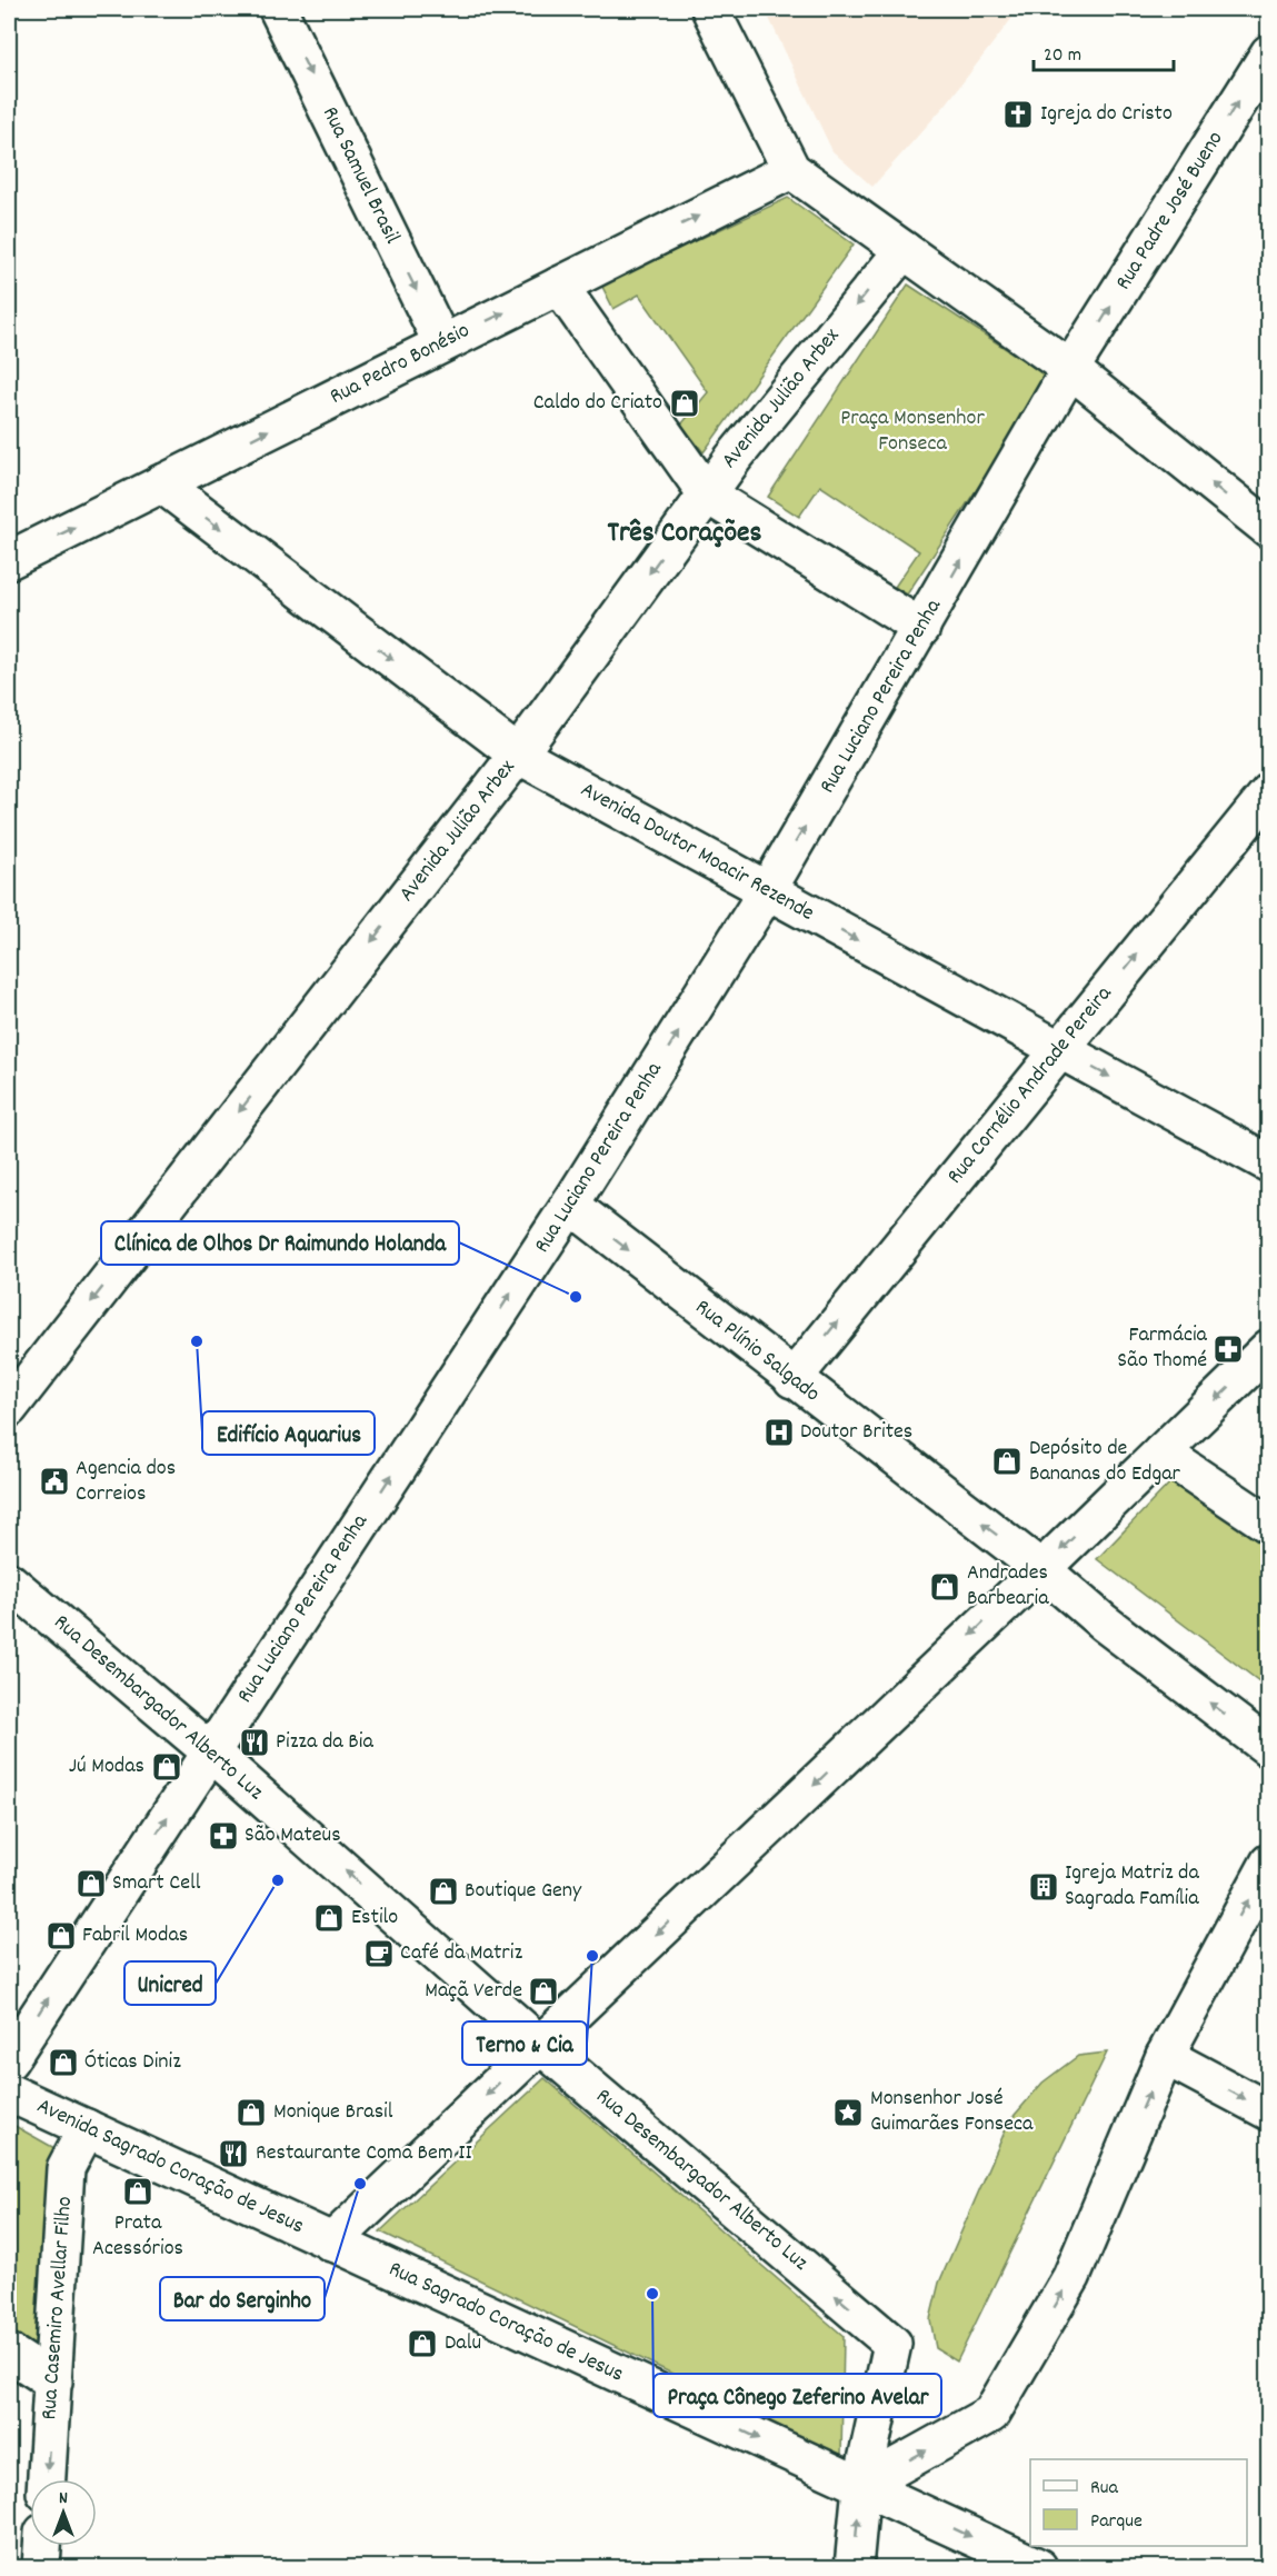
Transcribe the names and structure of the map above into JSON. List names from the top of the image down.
{
  "streets": {
    "street": [
      "Rua Samuel Brasil",
      "Rua Padre José Bueno",
      "Rua Pedro Bonésio",
      "Avenida Julião Arbex",
      "Rua Luciano Pereira Penha",
      "Avenida Doutor Moacir Rezende",
      "Rua Cornélio Andrade Pereira",
      "Rua Plínio Salgado",
      "Rua Desembargador Alberto Luz",
      "Avenida Sagrado Coração de Jesus",
      "Rua Casemiro Avellar Filho",
      "Rua Sagrado Coração de Jesus"
    ]
  },
  "crossings": [
    ["Rua Samuel Brasil", "Rua Pedro Bonésio"],
    ["Rua Padre José Bueno", "Rua Luciano Pereira Penha"],
    ["Rua Pedro Bonésio", "Avenida Doutor Moacir Rezende"],
    ["Avenida Julião Arbex", "Avenida Doutor Moacir Rezende"],
    ["Rua Luciano Pereira Penha", "Avenida Doutor Moacir Rezende"],
    ["Rua Luciano Pereira Penha", "Rua Plínio Salgado"],
    ["Rua Luciano Pereira Penha", "Rua Desembargador Alberto Luz"],
    ["Avenida Doutor Moacir Rezende", "Rua Cornélio Andrade Pereira"],
    ["Rua Cornélio Andrade Pereira", "Rua Plínio Salgado"],
    ["Rua Desembargador Alberto Luz", "Rua Sagrado Coração de Jesus"],
    ["Avenida Sagrado Coração de Jesus", "Rua Casemiro Avellar Filho"],
    ["Avenida Sagrado Coração de Jesus", "Rua Sagrado Coração de Jesus"]
  ],
  "one_way": [
    "Rua Samuel Brasil",
    "Rua Padre José Bueno",
    "Rua Pedro Bonésio",
    "Avenida Julião Arbex",
    "Rua Luciano Pereira Penha",
    "Avenida Doutor Moacir Rezende",
    "Rua Cornélio Andrade Pereira",
    "Rua Desembargador Alberto Luz",
    "Rua Sagrado Coração de Jesus"
  ],
  "districts": ["Três Corações"],
  "parks": ["Praça Monsenhor Fonseca"],
  "places": {
    "church": ["Igreja do Cristo"],
    "shop": [
      "Caldo do Criato",
      "Depósito de Bananas do Edgar",
      "Andrades Barbearia",
      "Jú Modas",
      "Smart Cell",
      "Boutique Geny",
      "Estilo",
      "Fabril Modas",
      "Maçã Verde",
      "Óticas Diniz",
      "Monique Brasil",
      "Prata Acessórios",
      "Dalu"
    ],
    "other": [
      "Clínica de Olhos Dr Raimundo Holanda",
      "Edifício Aquarius",
      "Unicred",
      "Terno & Cia",
      "Bar do Serginho",
      "Praça Cônego Zeferino Avelar"
    ],
    "pharmacy": ["Farmácia São Thomé", "São Mateus"],
    "hospital": ["Doutor Brites"],
    "public building": ["Agencia dos Correios"],
    "restaurant": ["Pizza da Bia", "Restaurante Coma Bem II"],
    "building": ["Igreja Matriz da Sagrada Família"],
    "cafe": ["Café da Matriz"],
    "place": ["Monsenhor José Guimarães Fonseca"]
  },
  "legend": ["Rua", "Parque"],
  "scale_bar": "20 m",
  "north": "top"
}
